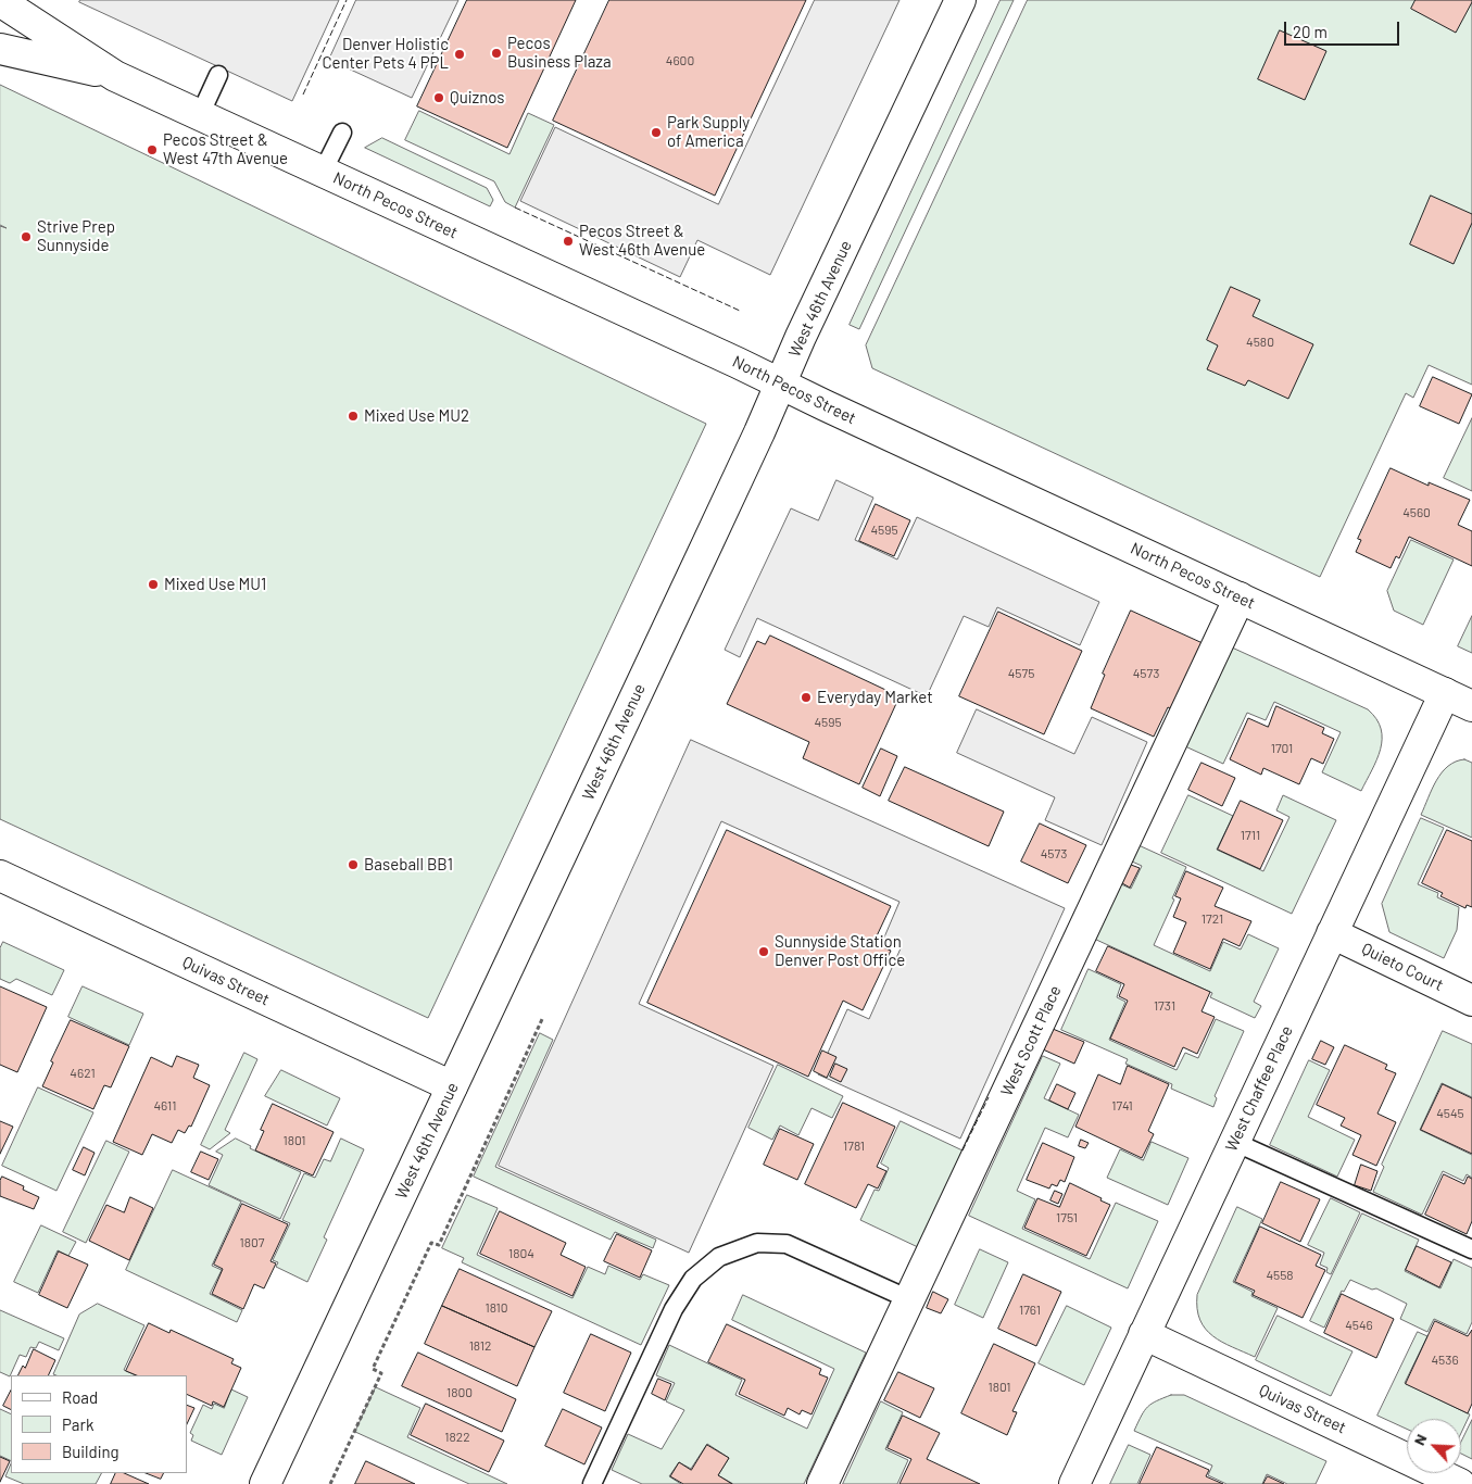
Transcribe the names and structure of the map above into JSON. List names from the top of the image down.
{
  "streets": {
    "street": [
      "North Pecos Street",
      "West 46th Avenue",
      "Quieto Court",
      "Quivas Street",
      "West Scott Place",
      "West Chaffee Place"
    ]
  },
  "crossings": [
    ["North Pecos Street", "West 46th Avenue"],
    ["North Pecos Street", "West Scott Place"],
    ["North Pecos Street", "West Chaffee Place"],
    ["West 46th Avenue", "Quivas Street"],
    ["Quieto Court", "West Chaffee Place"],
    ["Quivas Street", "West Chaffee Place"]
  ],
  "places": [
    "Pecos Business Plaza",
    "Denver Holistic Center Pets 4 PPL",
    "Quiznos",
    "Park Supply of America",
    "Pecos Street & West 47th Avenue",
    "Strive Prep Sunnyside",
    "Pecos Street & West 46th Avenue",
    "Mixed Use MU2",
    "Mixed Use MU1",
    "Everyday Market",
    "Baseball BB1",
    "Sunnyside Station Denver Post Office"
  ],
  "house_numbers": [
    "4600",
    "4580",
    "4560",
    "4595",
    "4575",
    "4573",
    "4595",
    "1701",
    "1711",
    "4573",
    "1721",
    "1731",
    "4621",
    "4611",
    "1741",
    "4545",
    "1801",
    "1781",
    "1751",
    "1807",
    "1804",
    "4558",
    "1810",
    "1761",
    "4546",
    "1812",
    "4536",
    "1801",
    "1800",
    "1822"
  ],
  "legend": ["Road", "Park", "Building"],
  "scale_bar": "20 m",
  "north": "top left"
}
